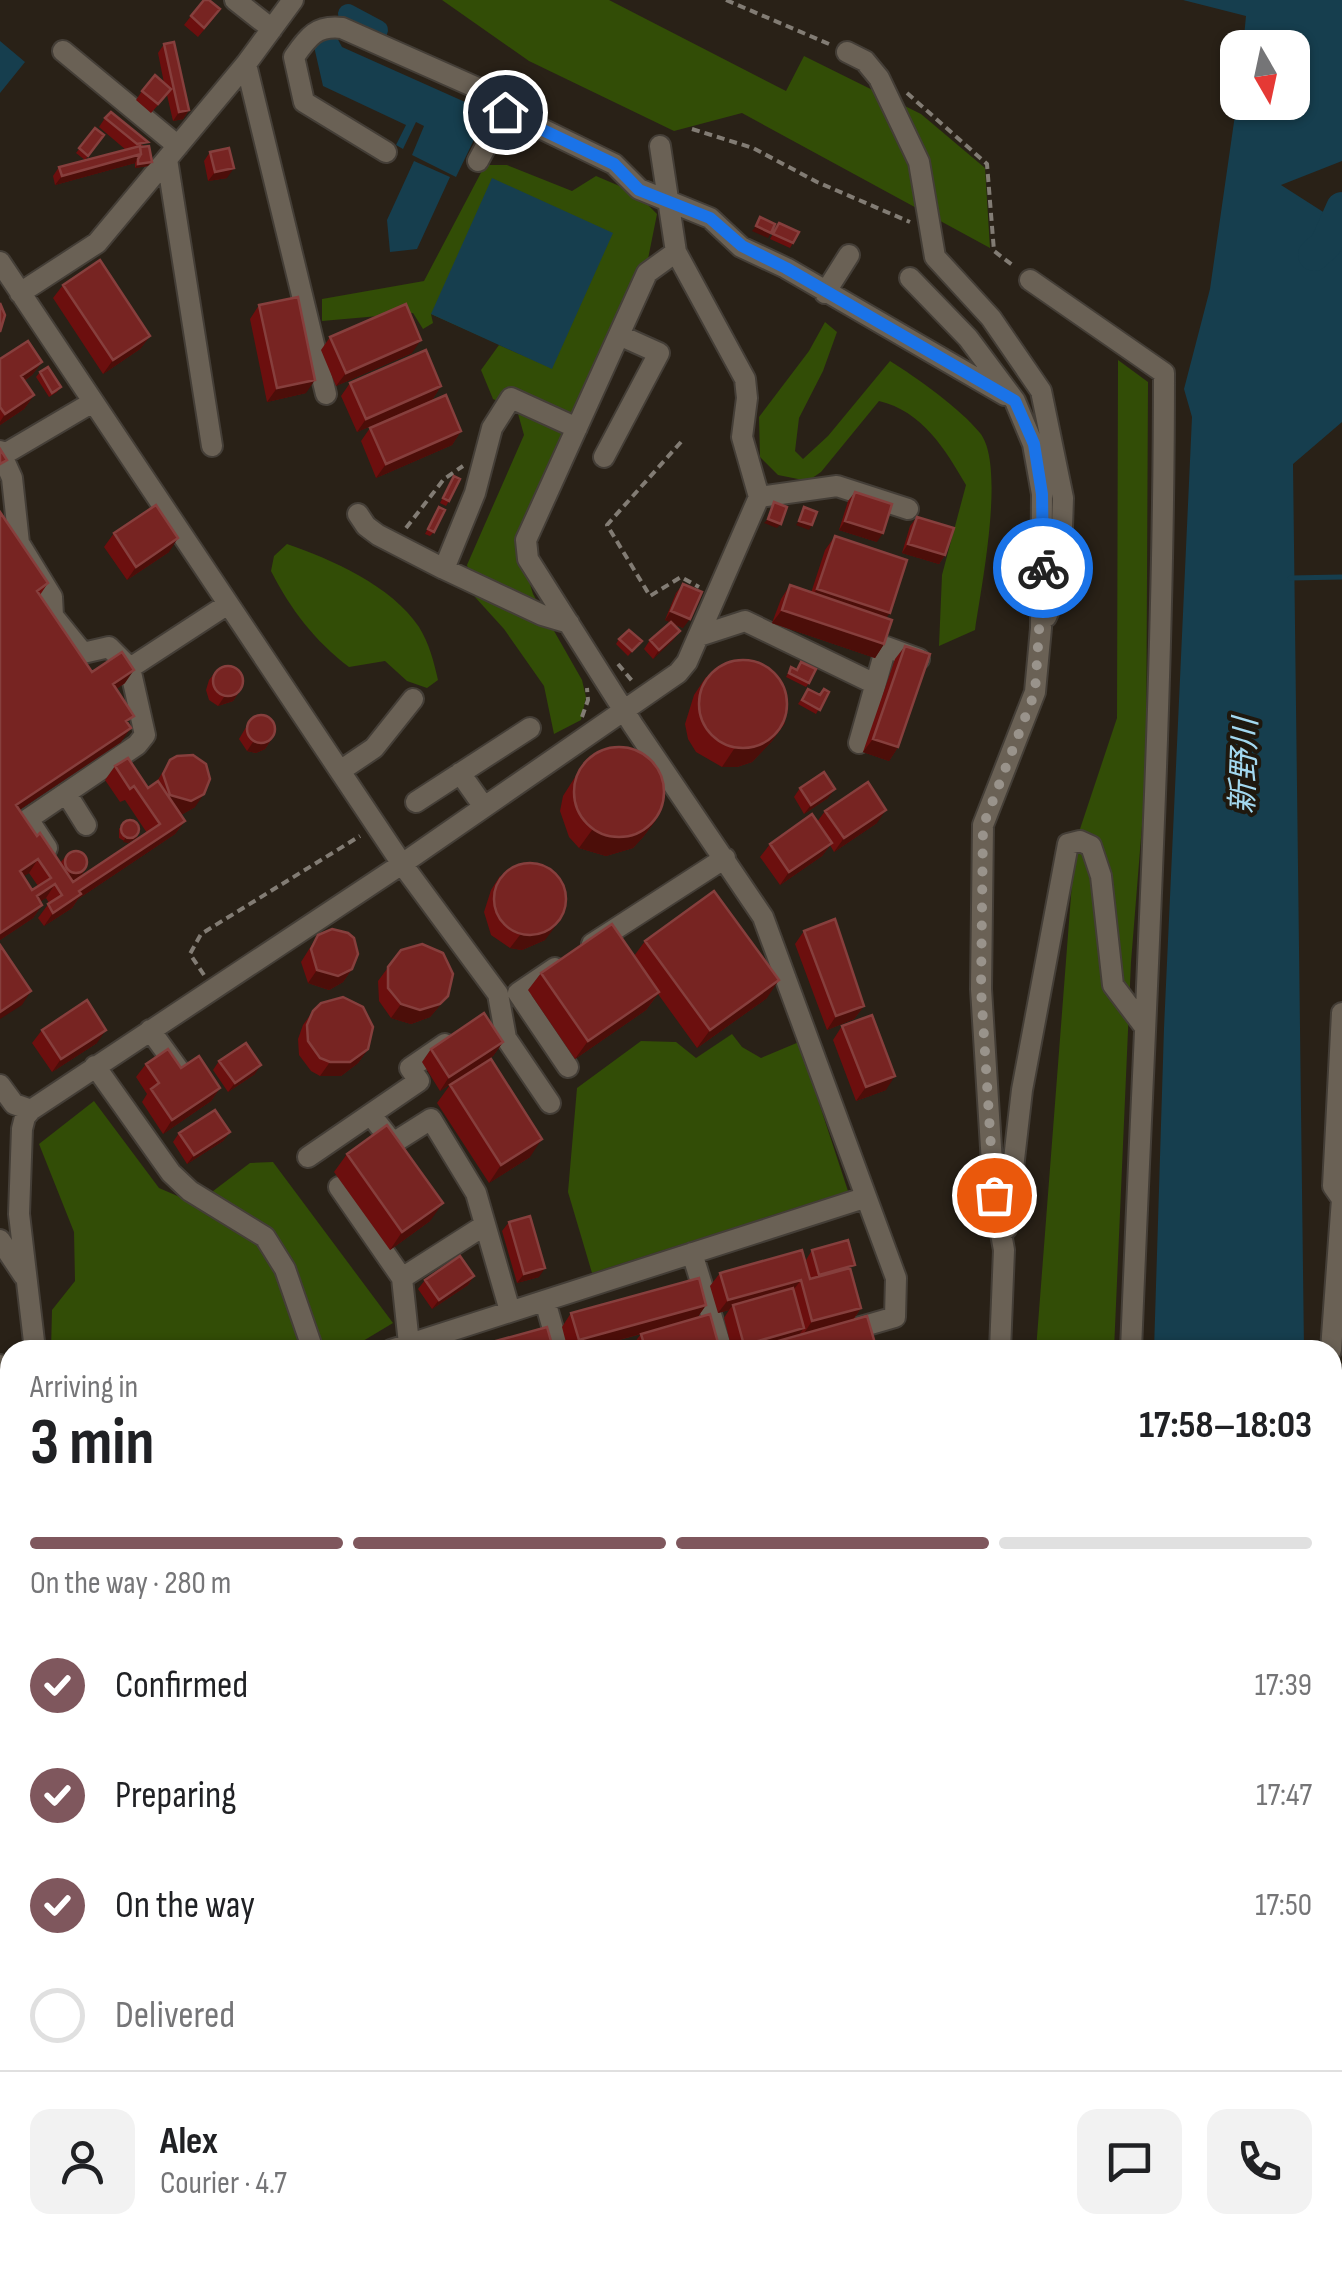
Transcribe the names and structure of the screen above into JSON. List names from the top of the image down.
{
  "water": ["新野川"],
  "north": "bottom",
  "page": {
    "heading": ["3 min", "Arriving in", "17:58–18:03"],
    "panel": ["Alex", "Courier · 4.7"],
    "bar": "On the way · 280 m",
    "list": [
      ["Confirmed", "17:39"],
      ["Preparing", "17:47"],
      ["On the way", "17:50"],
      "Delivered"
    ]
  }
}
